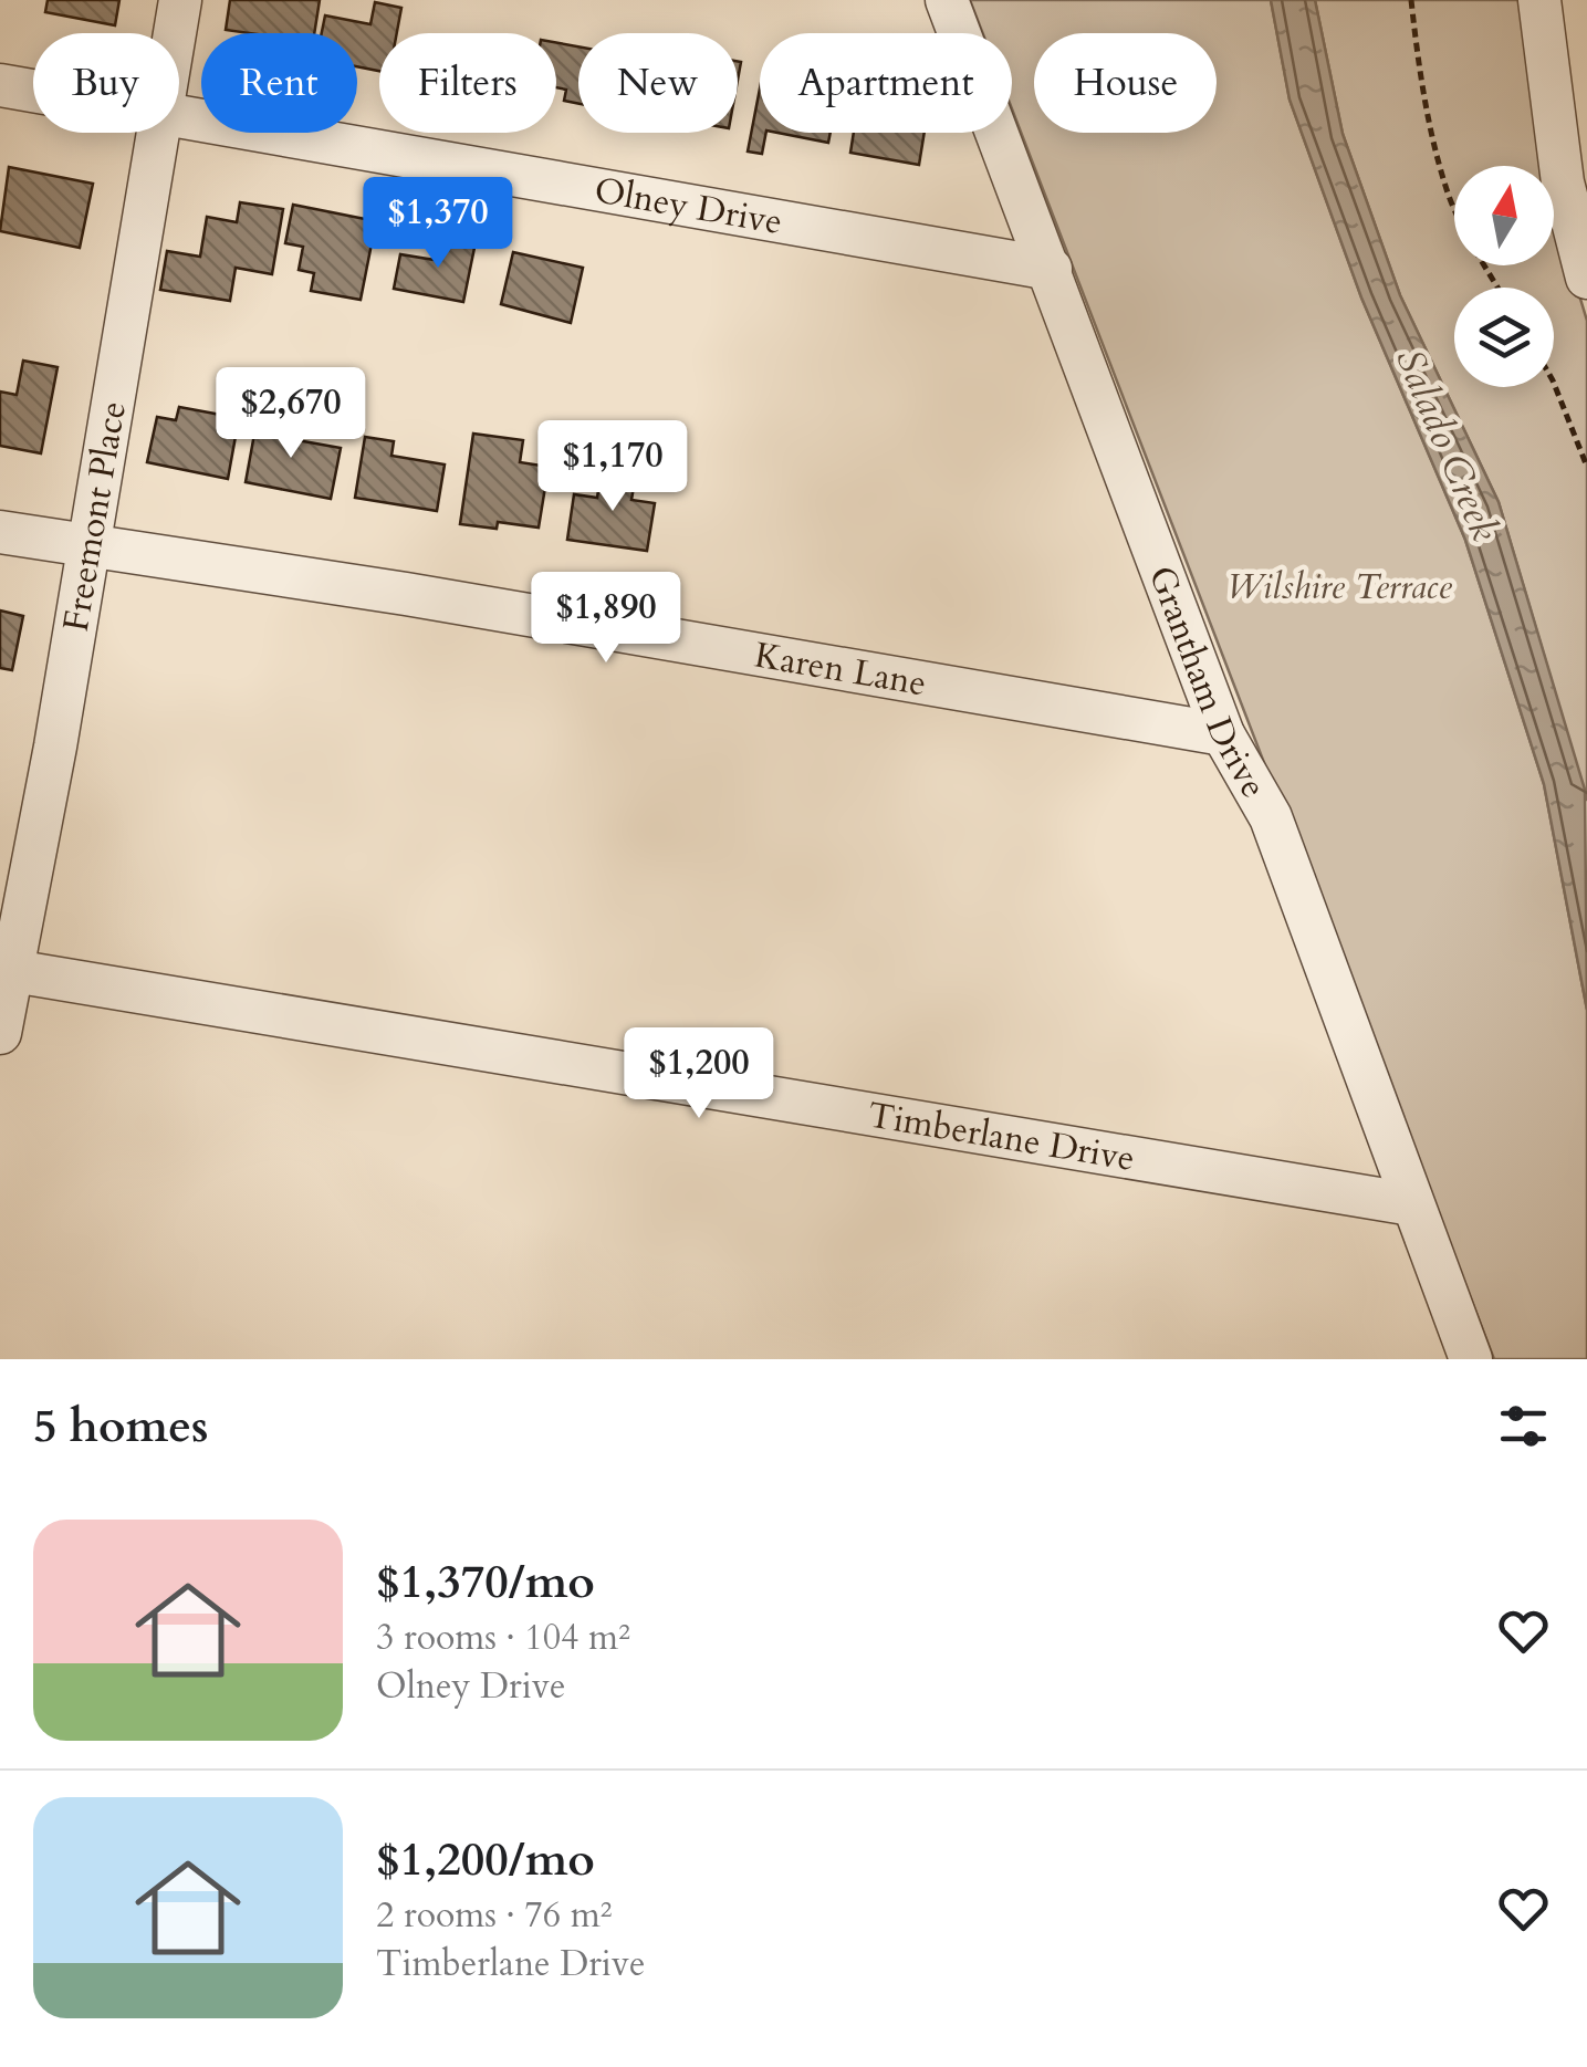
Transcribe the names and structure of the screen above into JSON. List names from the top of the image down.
{
  "streets": {
    "street": [
      "Olney Drive",
      "Freemont Place",
      "Karen Lane",
      "Grantham Drive",
      "Timberlane Drive"
    ]
  },
  "crossings": [
    ["Olney Drive", "Grantham Drive"],
    ["Freemont Place", "Karen Lane"],
    ["Freemont Place", "Timberlane Drive"],
    ["Karen Lane", "Grantham Drive"],
    ["Grantham Drive", "Timberlane Drive"]
  ],
  "water": ["Salado Creek"],
  "parks": ["Wilshire Terrace"],
  "north": "top",
  "page": {
    "chip": [
      "Buy",
      "Rent",
      "Filters",
      "New",
      "Apartment",
      "House"
    ],
    "price": [
      "$1,370",
      "$2,670",
      "$1,170",
      "$1,890",
      "$1,200"
    ],
    "heading": "5 homes",
    "list": [
      {
        "name": "$1,370/mo",
        "note": "3 rooms · 104 m² · Olney Drive"
      },
      {
        "name": "$1,200/mo",
        "note": "2 rooms · 76 m² · Timberlane Drive"
      }
    ]
  }
}
